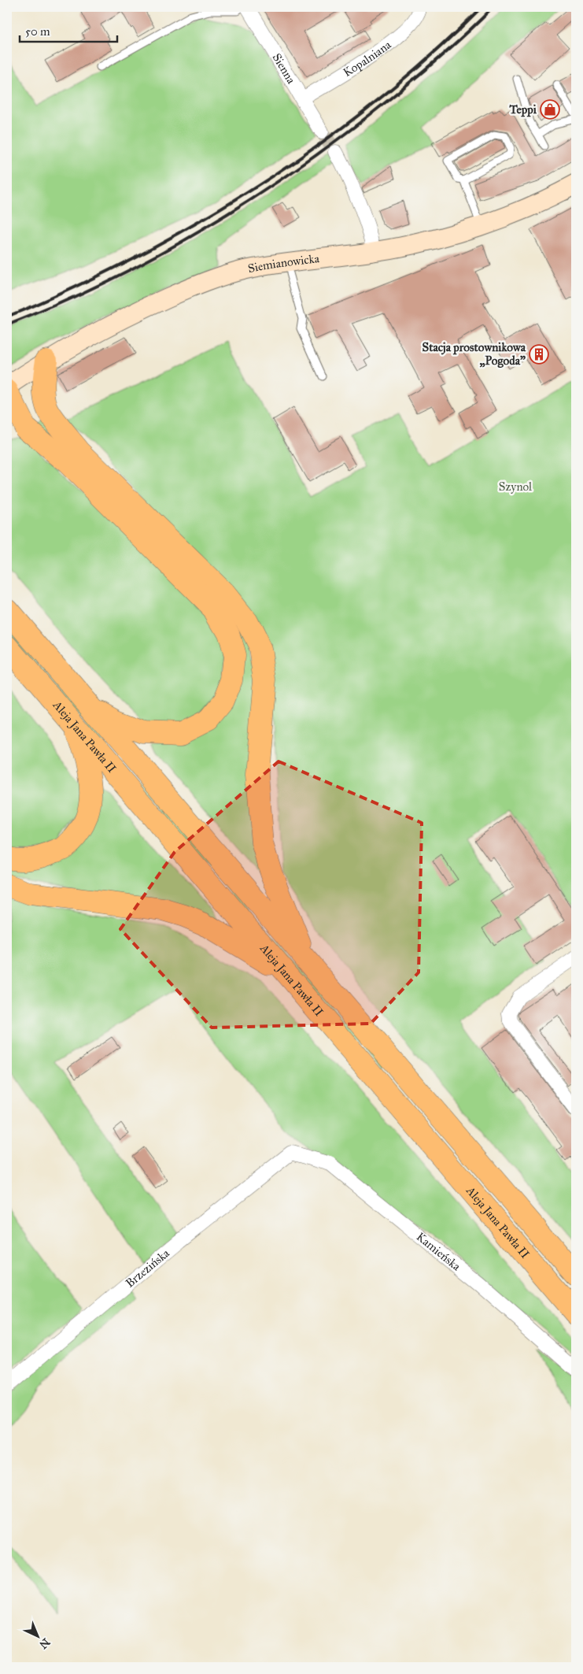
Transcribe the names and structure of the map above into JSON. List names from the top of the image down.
{
  "streets": {
    "main road": ["Siemianowicka", "Aleja Jana Pawła II"],
    "street": [
      "Kopalniana",
      "Sienna",
      "Kamieńska",
      "Brzezińska"
    ]
  },
  "crossings": [
    ["Kopalniana", "Sienna"],
    ["Kamieńska", "Brzezińska"]
  ],
  "parks": ["Szynol"],
  "places": {
    "shop": ["Teppi"],
    "building": ["Stacja prostownikowa „Pogoda”"]
  },
  "scale_bar": "50 m",
  "north": "bottom right"
}
